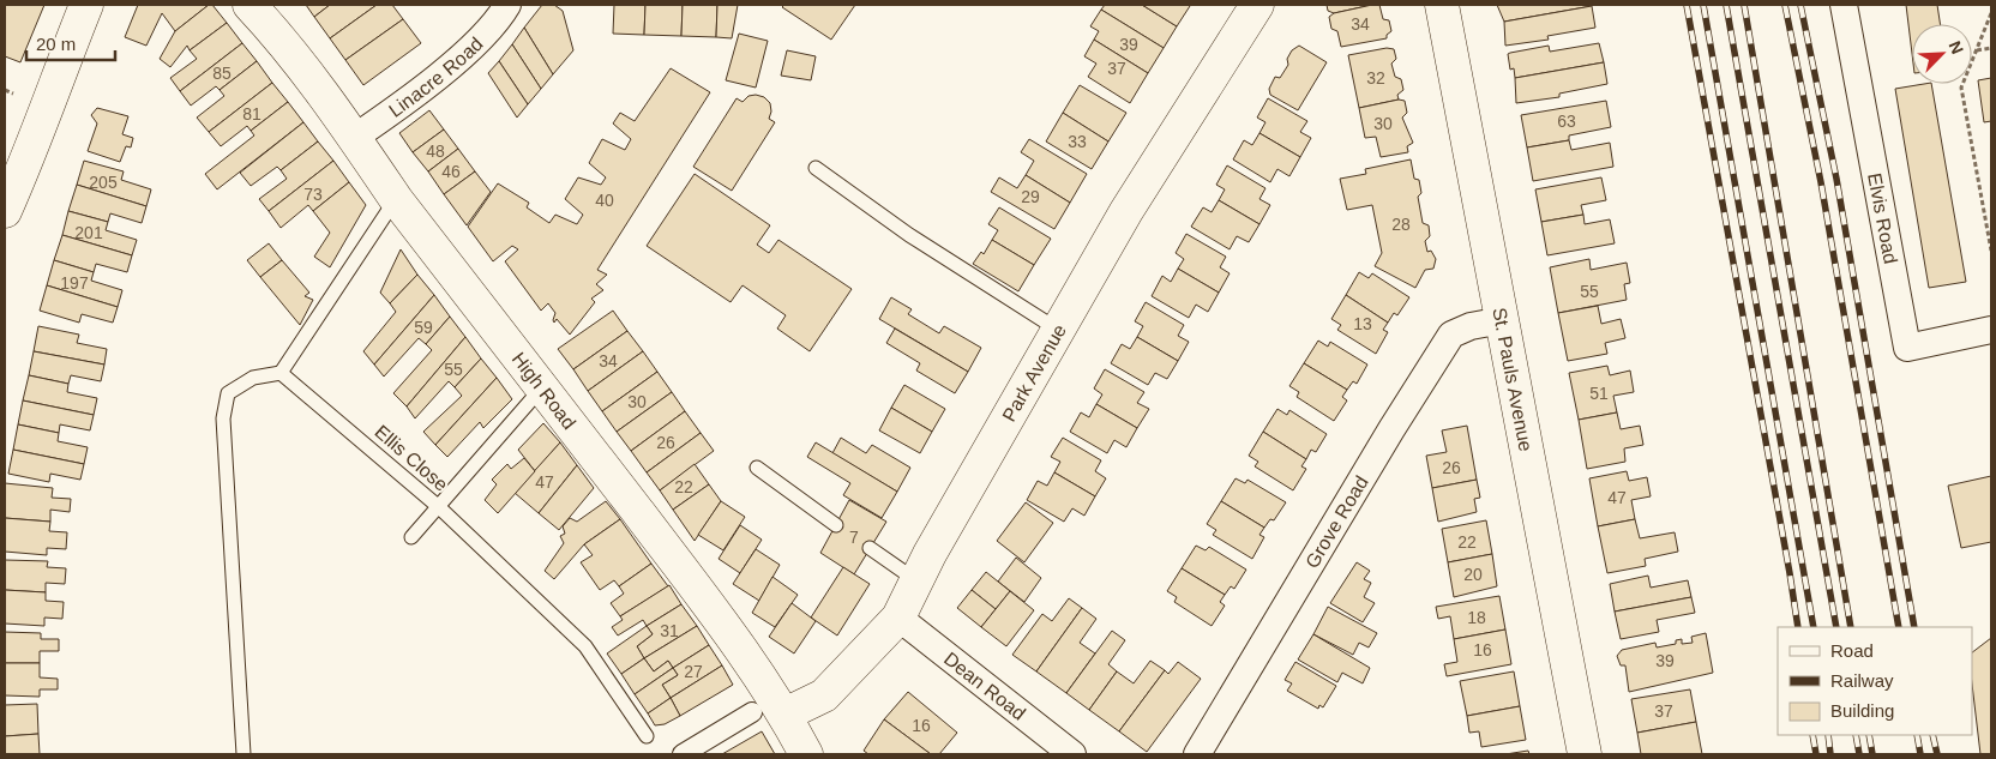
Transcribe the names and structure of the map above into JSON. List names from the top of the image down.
{
  "streets": {
    "street": [
      "Linacre Road",
      "Elvis Road",
      "Park Avenue",
      "St. Pauls Avenue",
      "High Road",
      "Grove Road",
      "Dean Road"
    ],
    "lane": ["Ellis Close"]
  },
  "crossings": [
    ["Linacre Road", "High Road"],
    ["Park Avenue", "High Road"],
    ["Park Avenue", "Dean Road"],
    ["St. Pauls Avenue", "Grove Road"]
  ],
  "house_numbers": [
    "34",
    "39",
    "37",
    "85",
    "32",
    "81",
    "63",
    "30",
    "33",
    "48",
    "46",
    "205",
    "73",
    "29",
    "40",
    "28",
    "201",
    "197",
    "55",
    "13",
    "59",
    "34",
    "55",
    "51",
    "30",
    "26",
    "26",
    "47",
    "22",
    "47",
    "7",
    "22",
    "20",
    "18",
    "31",
    "16",
    "39",
    "27",
    "37",
    "16"
  ],
  "legend": ["Road", "Railway", "Building"],
  "scale_bar": "20 m",
  "north": "top right"
}
